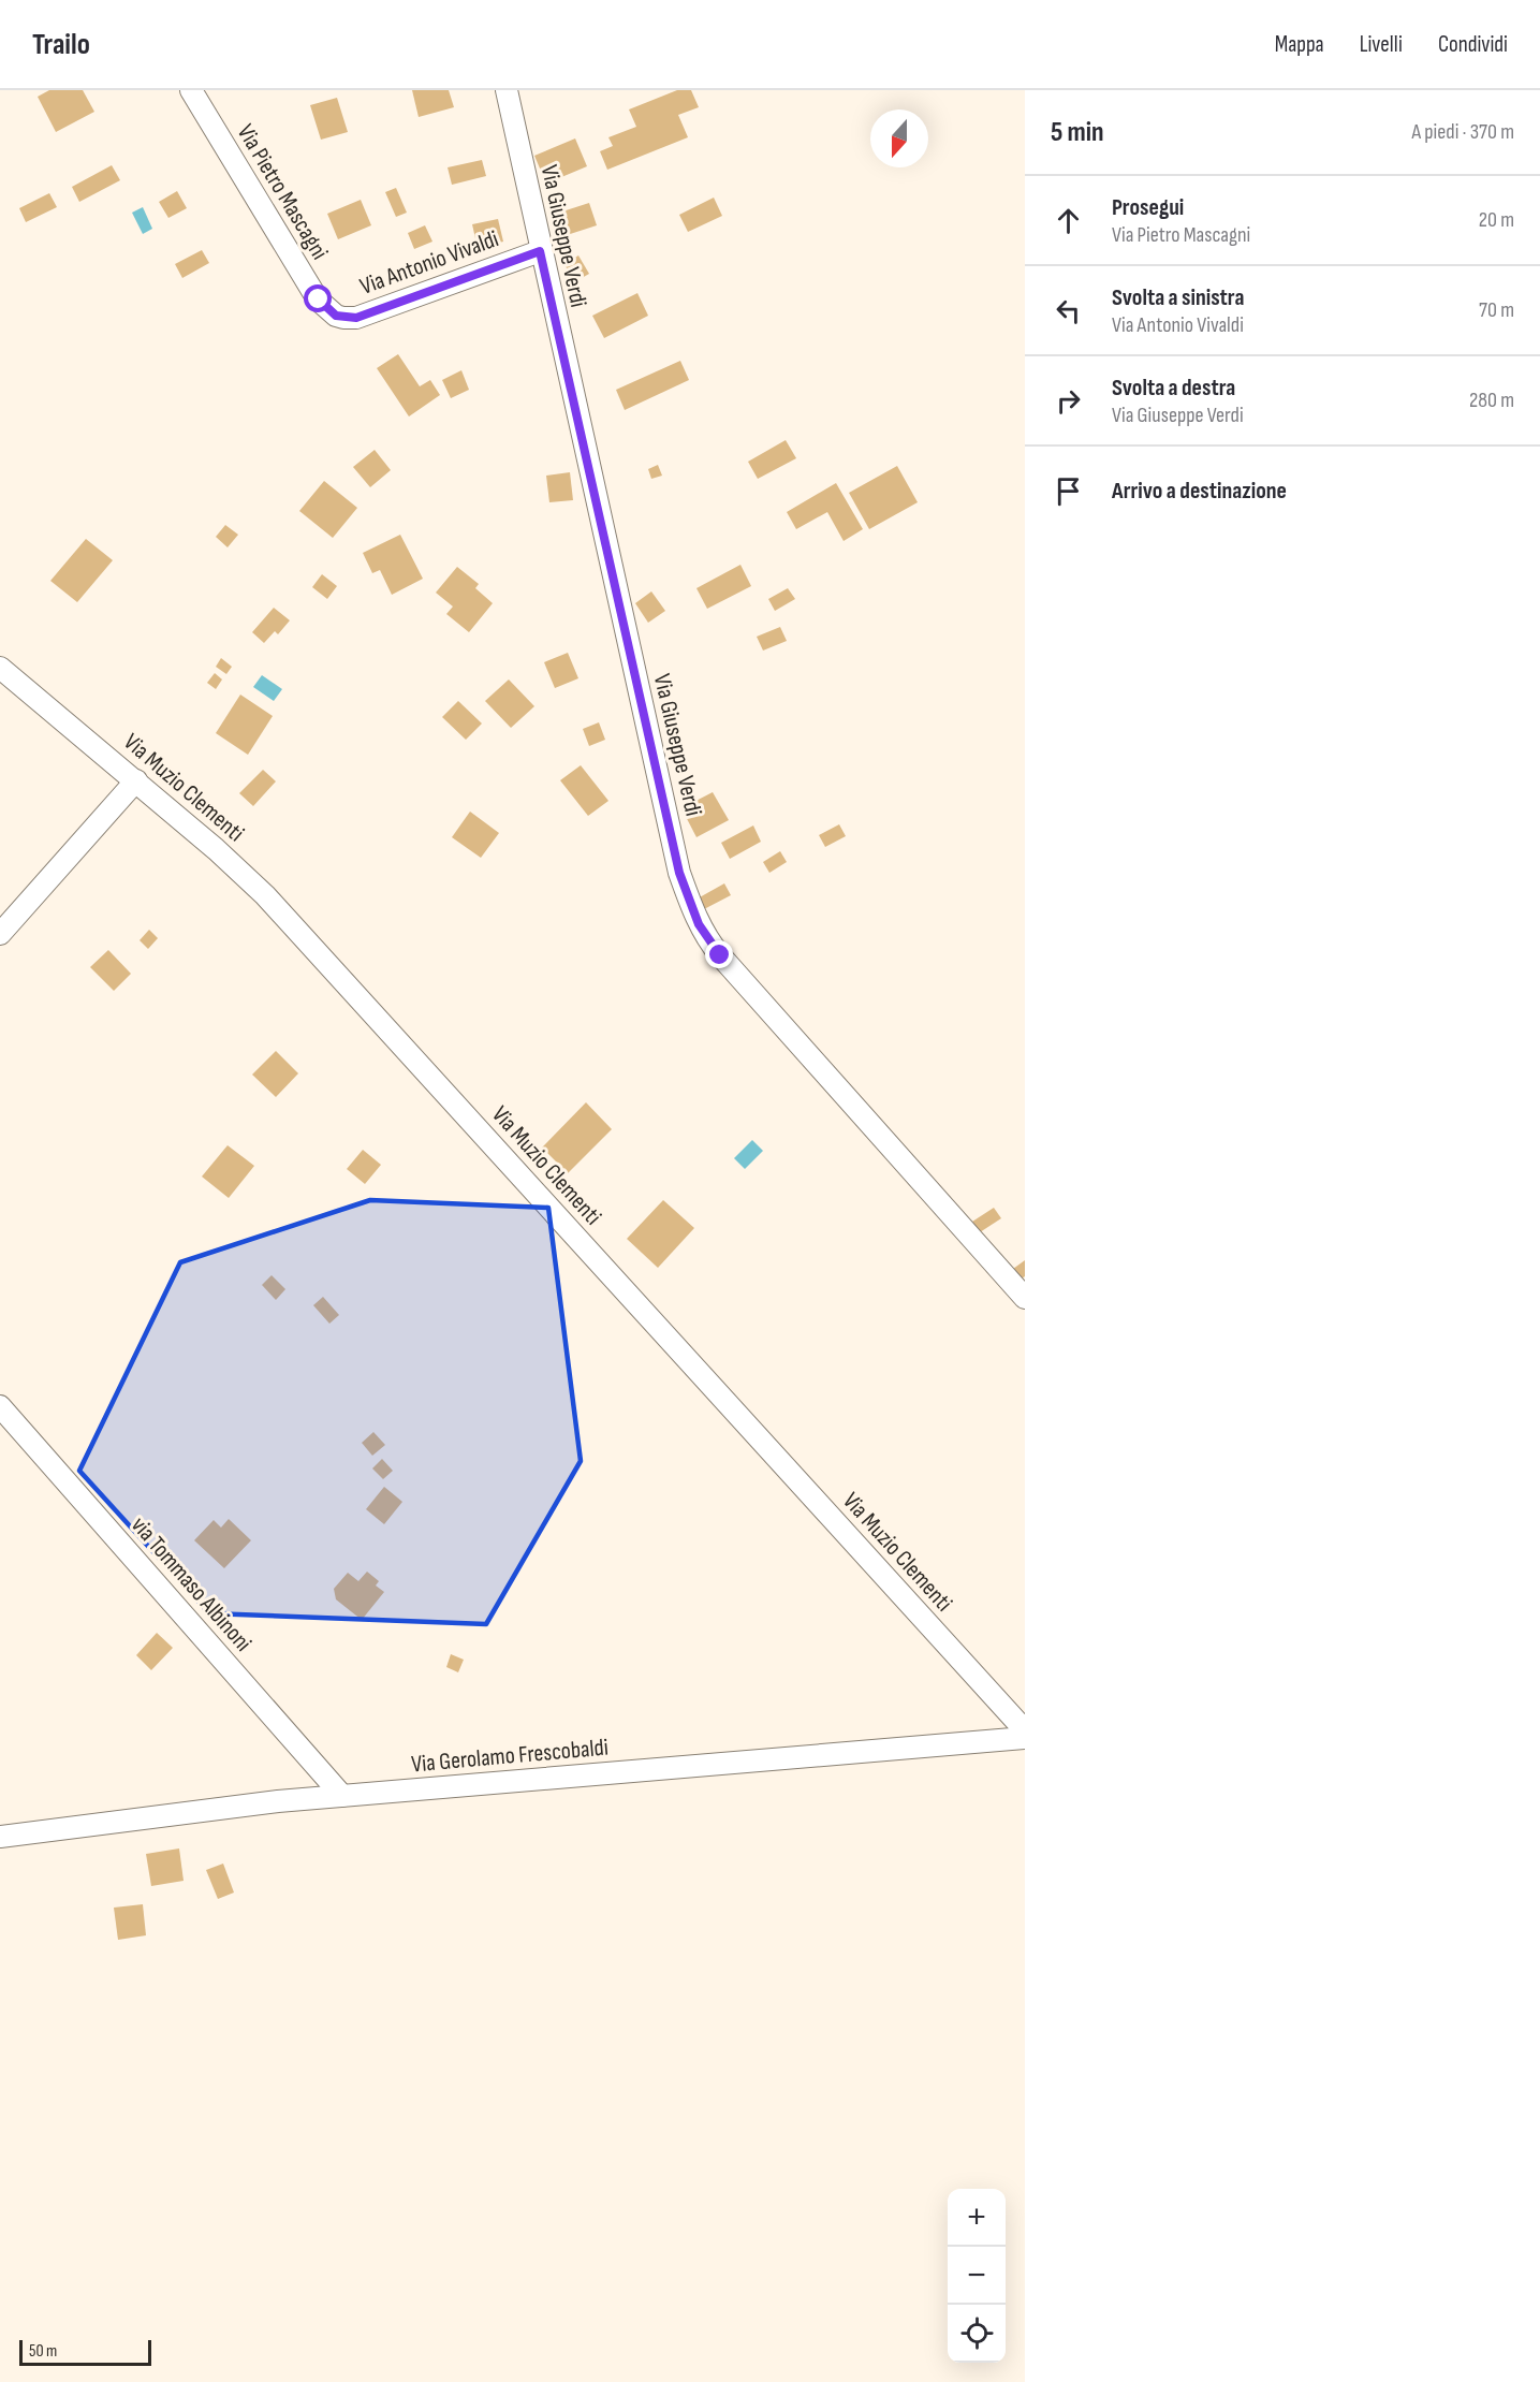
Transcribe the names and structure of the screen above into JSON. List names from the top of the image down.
{
  "streets": {
    "street": [
      "Via Pietro Mascagni",
      "Via Giuseppe Verdi",
      "Via Antonio Vivaldi",
      "Via Muzio Clementi",
      "via Tommaso Albinoni",
      "Via Gerolamo Frescobaldi"
    ]
  },
  "crossings": [
    ["Via Pietro Mascagni", "Via Antonio Vivaldi"],
    ["Via Giuseppe Verdi", "Via Antonio Vivaldi"],
    ["via Tommaso Albinoni", "Via Gerolamo Frescobaldi"]
  ],
  "scale_bar": "50 m",
  "north": "bottom",
  "page": {
    "header": "Trailo",
    "nav": ["Mappa", "Livelli", "Condividi"],
    "heading": ["5 min", "A piedi · 370 m"],
    "list": [
      ["Prosegui", "Via Pietro Mascagni", "20 m"],
      ["Svolta a sinistra", "Via Antonio Vivaldi", "70 m"],
      ["Svolta a destra", "Via Giuseppe Verdi", "280 m"],
      "Arrivo a destinazione"
    ],
    "map_buttons": ["+", "−"],
    "scale": "50 m"
  }
}
